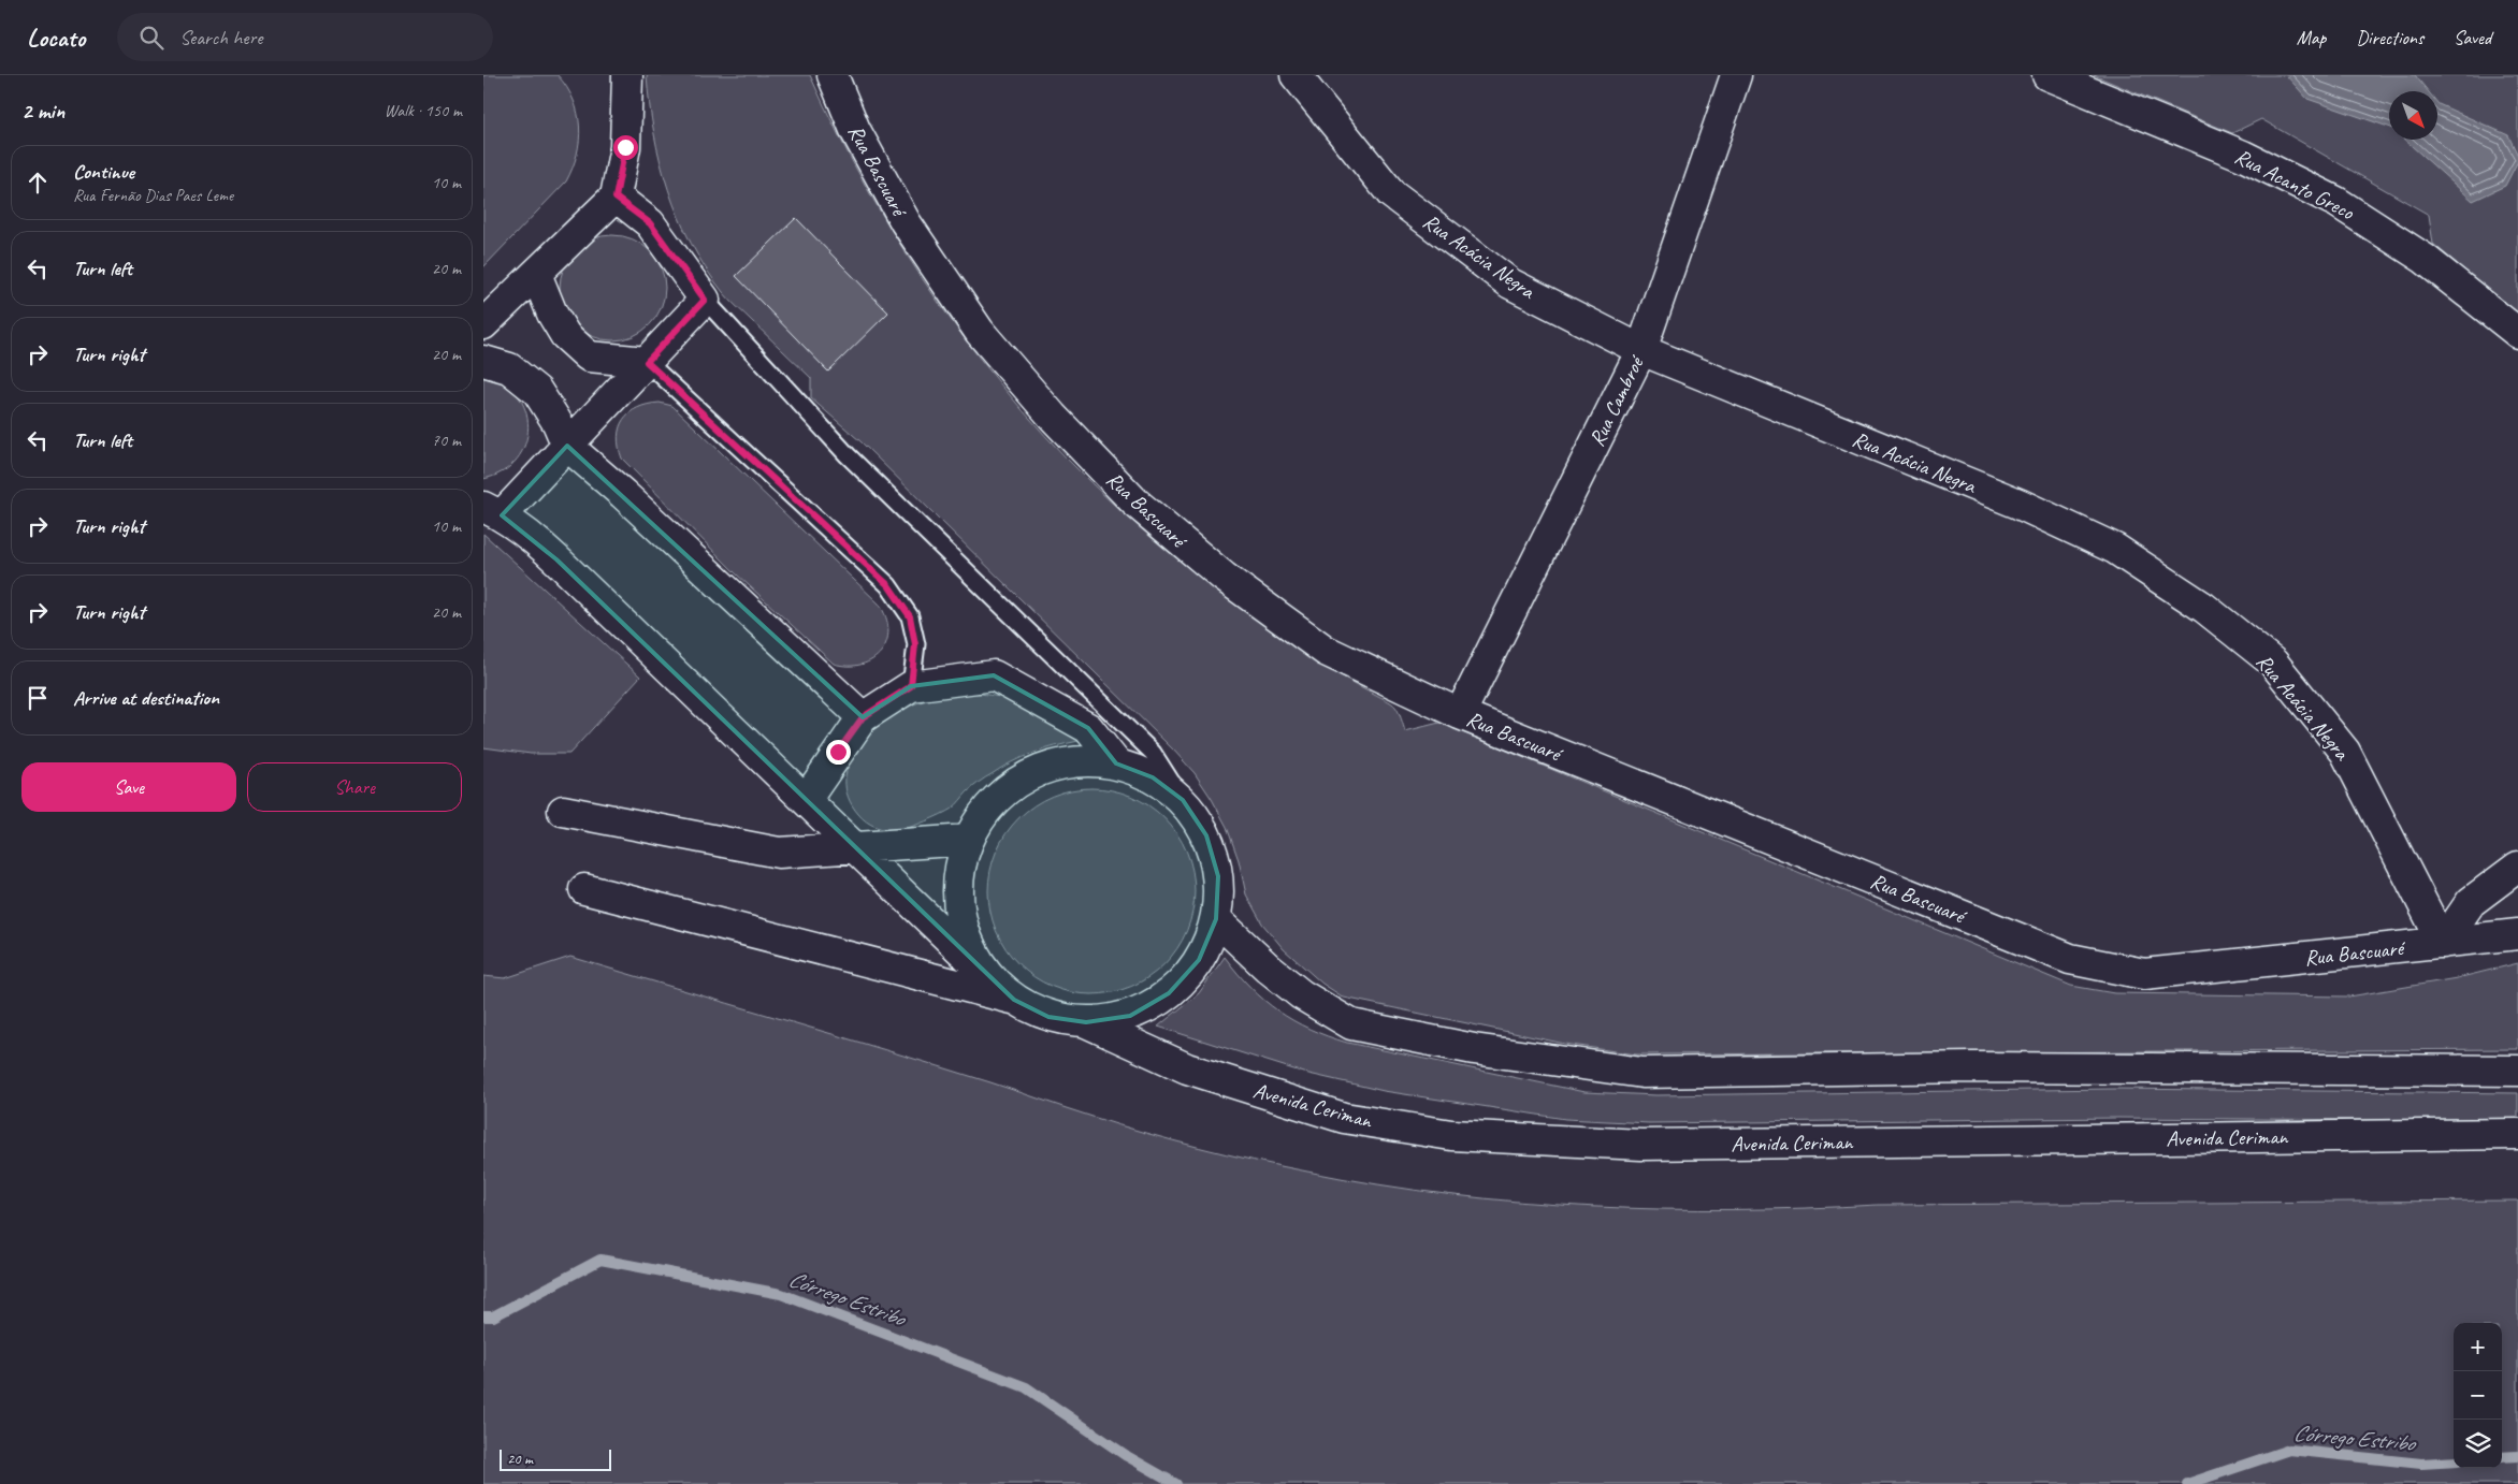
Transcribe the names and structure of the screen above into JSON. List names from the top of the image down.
{
  "streets": {
    "street": [
      "Rua Bascuaré",
      "Rua Acanto Greco",
      "Rua Acácia Negra",
      "Rua Cambroé",
      "Avenida Ceriman"
    ]
  },
  "crossings": [
    ["Rua Bascuaré", "Rua Acácia Negra"],
    ["Rua Bascuaré", "Rua Cambroé"],
    ["Rua Acácia Negra", "Rua Cambroé"]
  ],
  "water": ["Córrego Estribo"],
  "scale_bar": "20 m",
  "north": "bottom right",
  "page": {
    "header": "Locato",
    "search": "Search here",
    "nav": ["Map", "Directions", "Saved"],
    "heading": ["2 min", "Walk · 150 m"],
    "list": [
      ["Continue", "Rua Fernão Dias Paes Leme", "10 m"],
      ["Turn left", "20 m"],
      ["Turn right", "20 m"],
      ["Turn left", "70 m"],
      ["Turn right", "10 m"],
      ["Turn right", "20 m"],
      "Arrive at destination"
    ],
    "buttons": ["Save", "Share"],
    "map_buttons": ["+", "−"],
    "scale": "20 m"
  }
}
